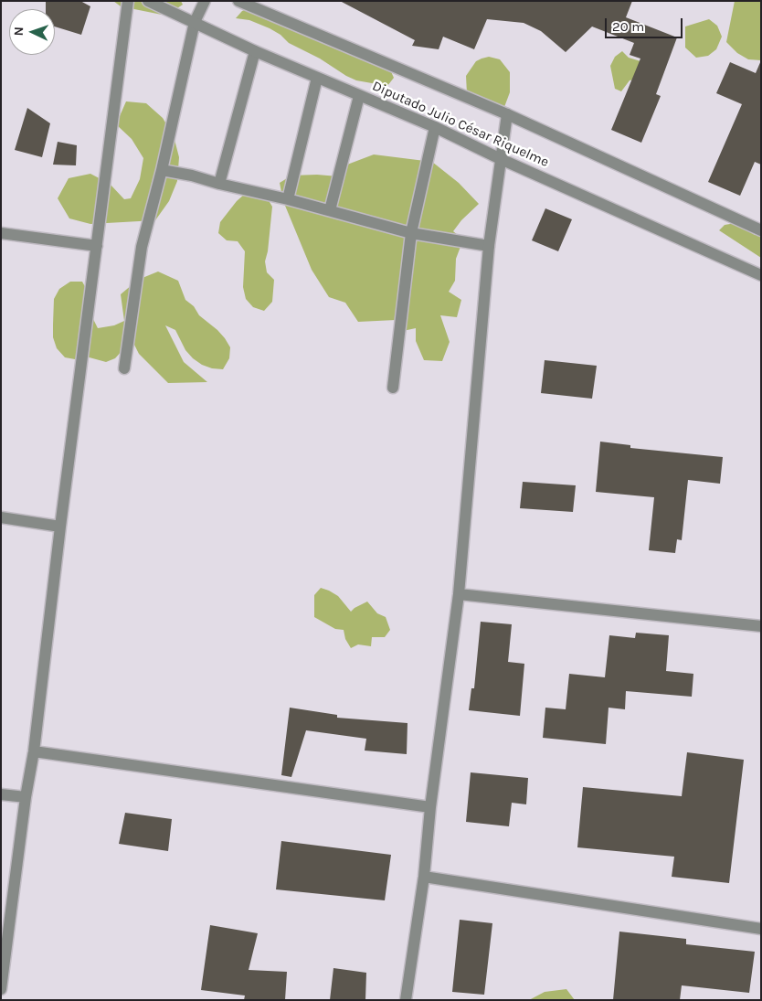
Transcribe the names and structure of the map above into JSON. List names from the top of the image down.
{
  "streets": {
    "street": ["Diputado Julio César Riquelme"]
  },
  "scale_bar": "20 m",
  "north": "left"
}
